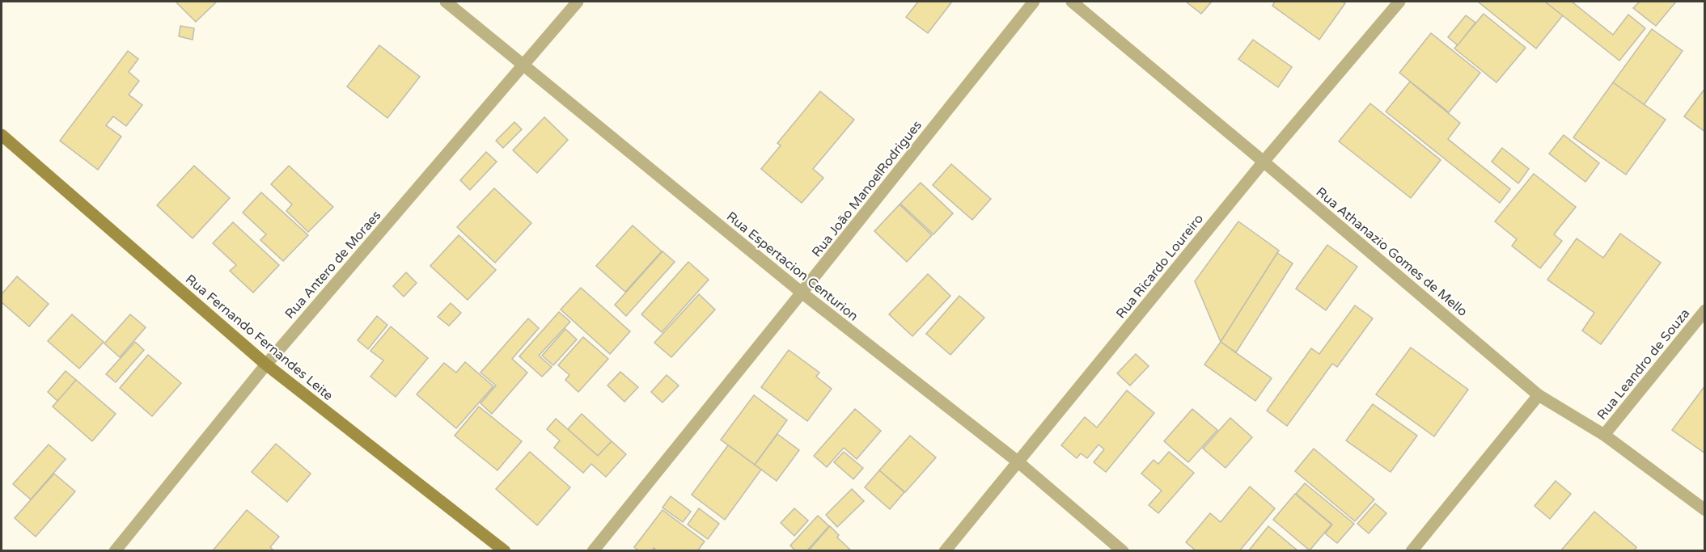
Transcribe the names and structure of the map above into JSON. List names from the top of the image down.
{
  "streets": {
    "street": [
      "Rua João ManoelRodrigues",
      "Rua Athanazio Gomes de Mello",
      "Rua Antero de Moraes",
      "Rua Espertacion Centurion",
      "Rua Ricardo Loureiro",
      "Rua Fernando Fernandes Leite",
      "Rua Leandro de Souza"
    ]
  },
  "crossings": [
    ["Rua João ManoelRodrigues", "Rua Espertacion Centurion"],
    ["Rua Athanazio Gomes de Mello", "Rua Ricardo Loureiro"],
    ["Rua Athanazio Gomes de Mello", "Rua Leandro de Souza"],
    ["Rua Antero de Moraes", "Rua Espertacion Centurion"],
    ["Rua Antero de Moraes", "Rua Fernando Fernandes Leite"],
    ["Rua Espertacion Centurion", "Rua Ricardo Loureiro"]
  ]
}
